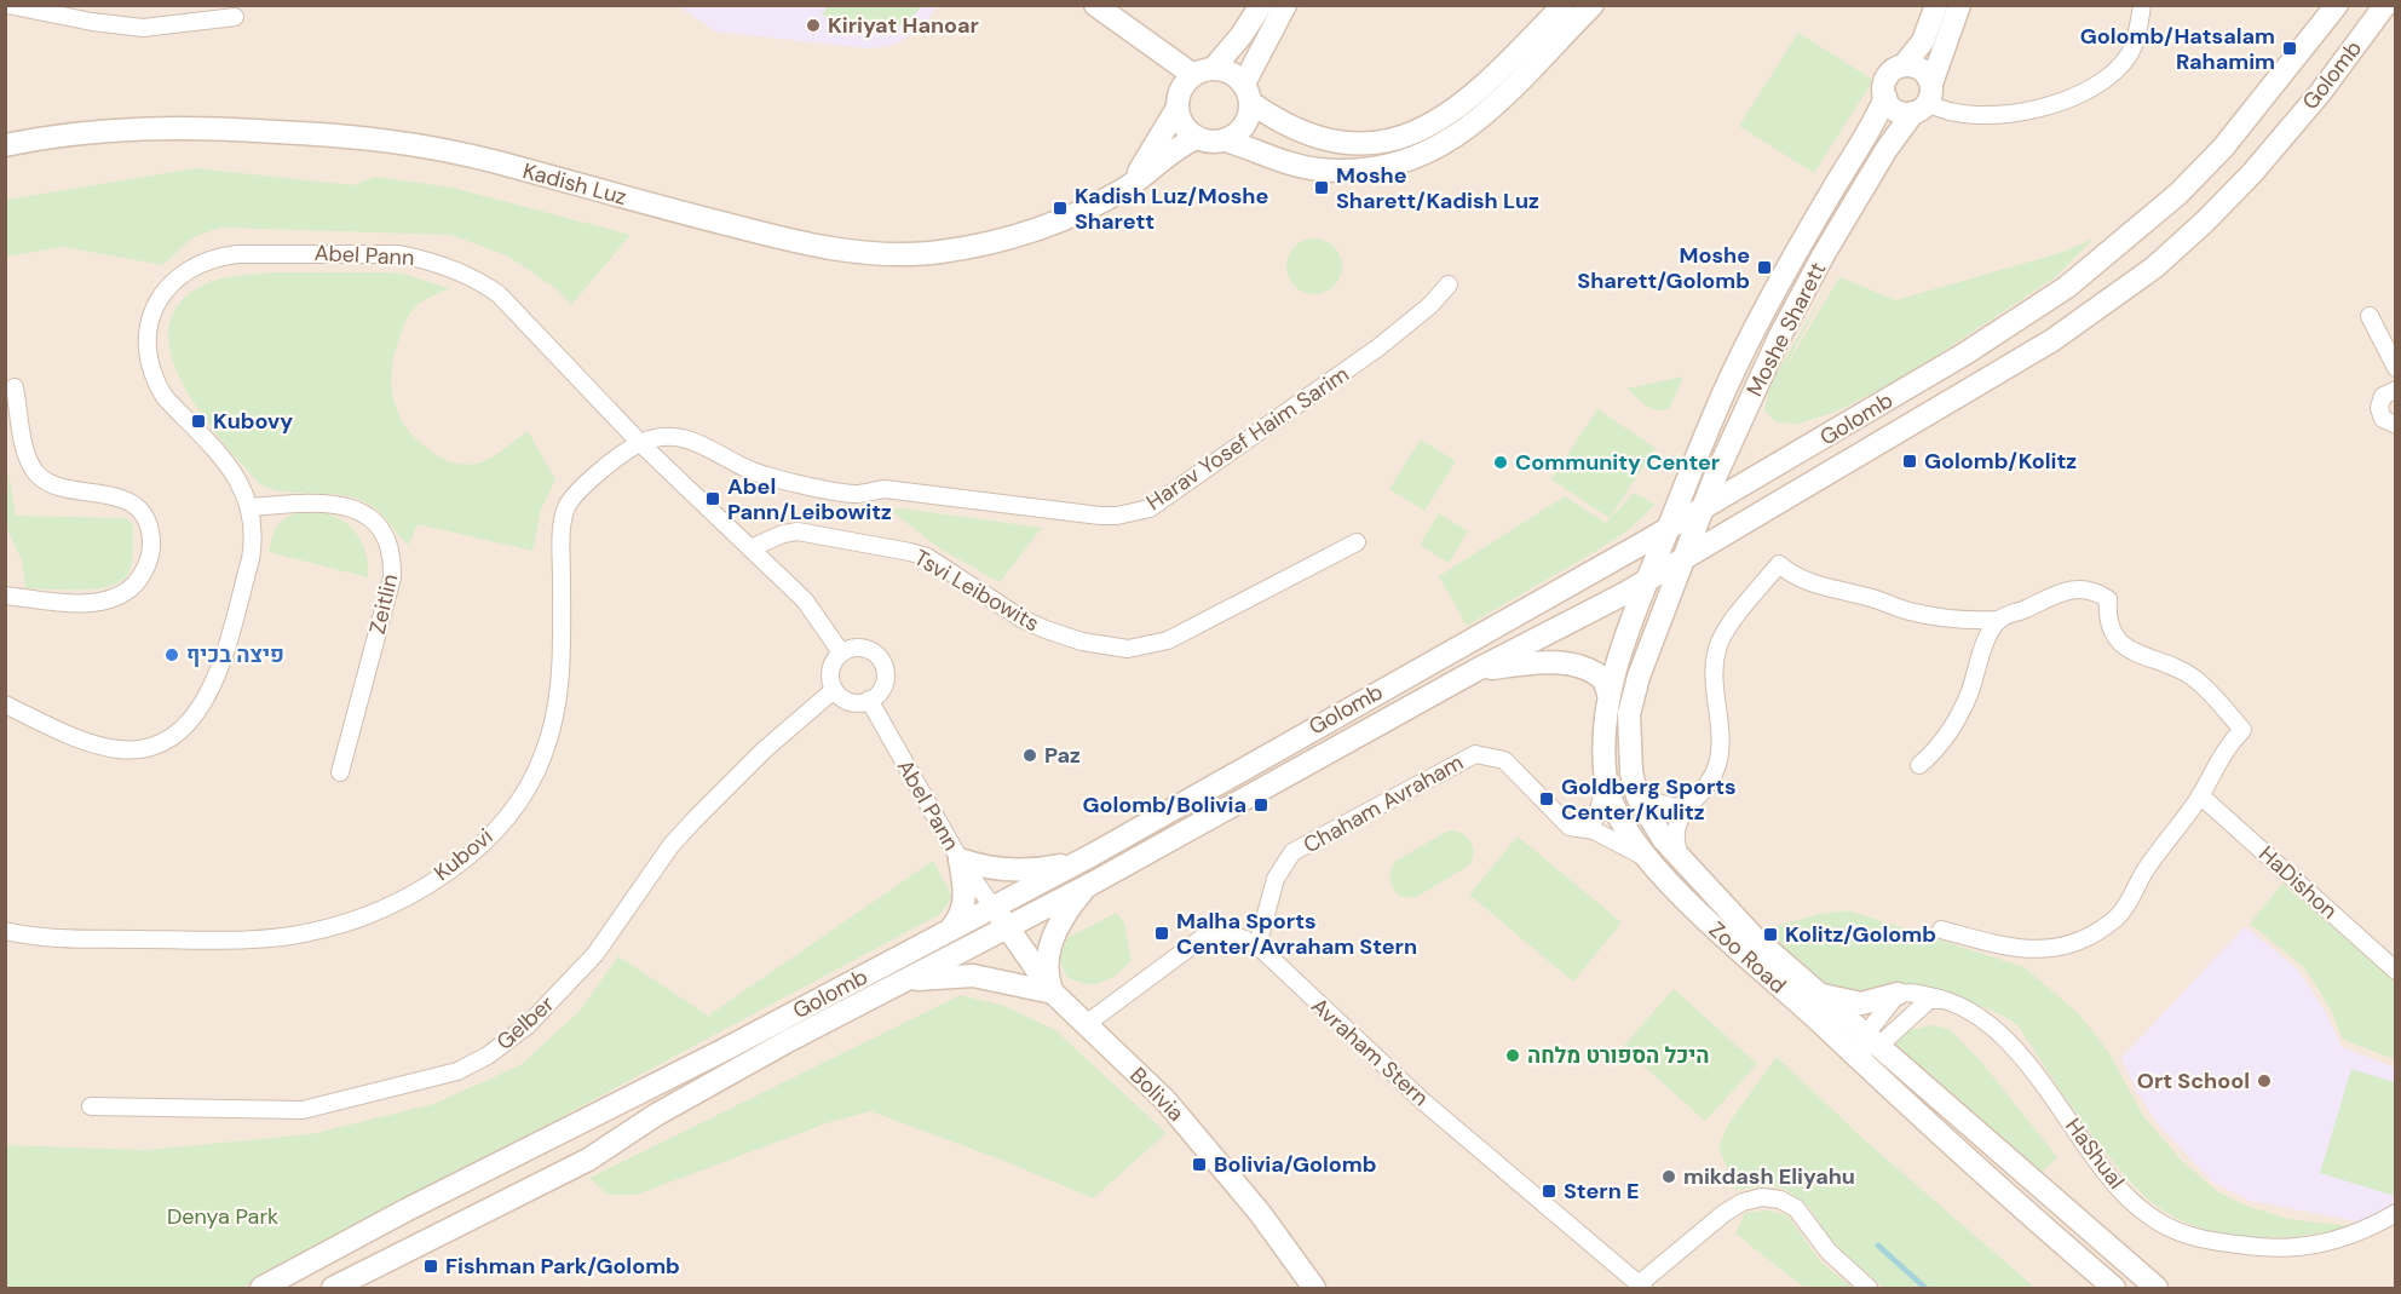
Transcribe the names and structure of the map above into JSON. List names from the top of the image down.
{
  "streets": {
    "main road": [
      "Golomb",
      "Kadish Luz",
      "Moshe Sharett",
      "Zoo Road",
      "Bolivia"
    ],
    "street": [
      "Abel Pann",
      "Harav Yosef Haim Sarim",
      "Tsvi Leibowits",
      "Zeitlin",
      "Chaham Avraham",
      "Kubovi",
      "HaDishon",
      "Gelber",
      "Avraham Stern",
      "HaShual"
    ]
  },
  "crossings": [
    ["Golomb", "Abel Pann"],
    ["Golomb", "Moshe Sharett"],
    ["Golomb", "Zoo Road"],
    ["Golomb", "Bolivia"],
    ["Abel Pann", "Harav Yosef Haim Sarim"],
    ["Abel Pann", "Tsvi Leibowits"],
    ["Abel Pann", "Zeitlin"],
    ["Abel Pann", "Kubovi"],
    ["Abel Pann", "Gelber"],
    ["Abel Pann", "Bolivia"],
    ["Moshe Sharett", "Zoo Road"],
    ["Harav Yosef Haim Sarim", "Kubovi"],
    ["Chaham Avraham", "Zoo Road"],
    ["Chaham Avraham", "Avraham Stern"],
    ["Avraham Stern", "Bolivia"]
  ],
  "parks": ["Denya Park"],
  "places": {
    "other": [
      "Kiriyat Hanoar",
      "Community Center",
      "פיצה בכיף",
      "Paz",
      "היכל הספורט מלחה",
      "Ort School",
      "mikdash Eliyahu"
    ],
    "transit": [
      "Golomb/Hatsalam Rahamim",
      "Moshe Sharett/Kadish Luz",
      "Kadish Luz/Moshe Sharett",
      "Moshe Sharett/Golomb",
      "Kubovy",
      "Golomb/Kolitz",
      "Abel Pann/Leibowitz",
      "Goldberg Sports Center/Kulitz",
      "Golomb/Bolivia",
      "Malha Sports Center/Avraham Stern",
      "Kolitz/Golomb",
      "Bolivia/Golomb",
      "Stern E",
      "Fishman Park/Golomb"
    ]
  }
}
